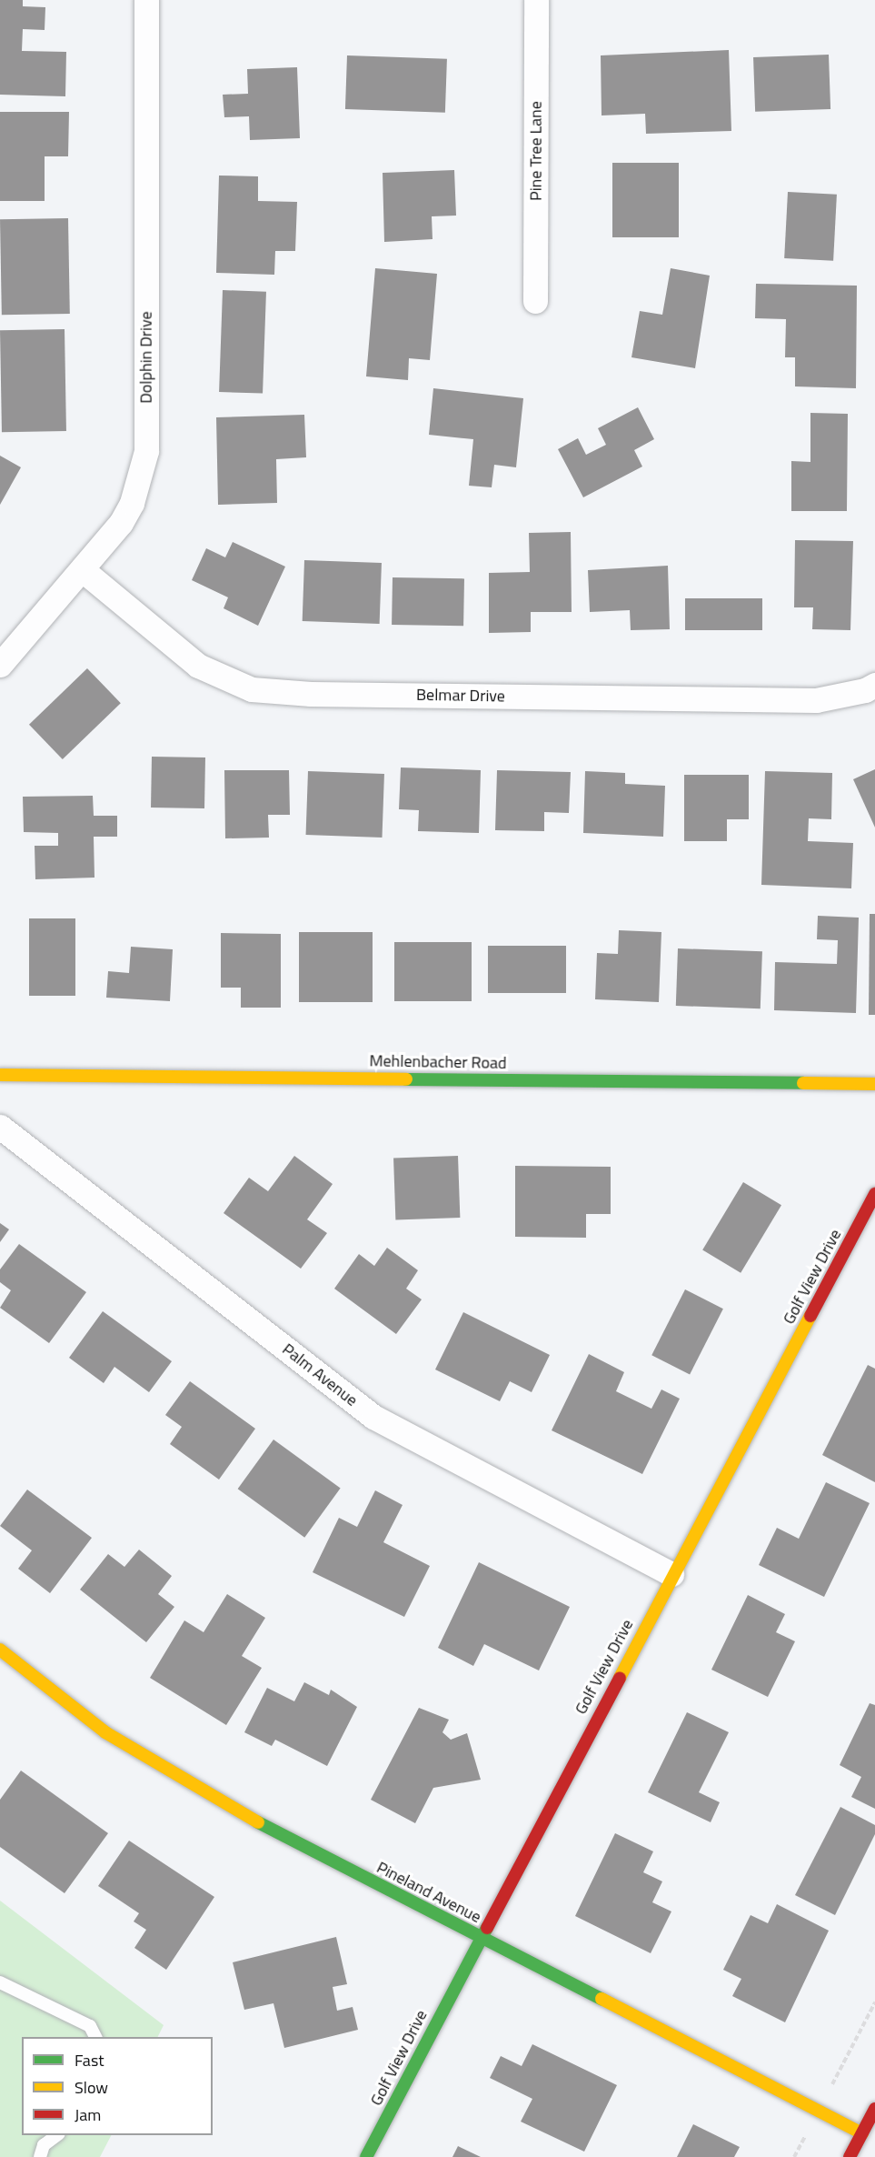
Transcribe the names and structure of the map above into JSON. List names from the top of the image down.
{
  "streets": {
    "street": [
      "Pine Tree Lane",
      "Dolphin Drive",
      "Belmar Drive",
      "Mehlenbacher Road",
      "Golf View Drive",
      "Palm Avenue",
      "Pineland Avenue"
    ]
  },
  "crossings": [
    ["Dolphin Drive", "Belmar Drive"],
    ["Golf View Drive", "Palm Avenue"],
    ["Golf View Drive", "Pineland Avenue"]
  ],
  "legend": ["Fast", "Slow", "Jam"]
}
